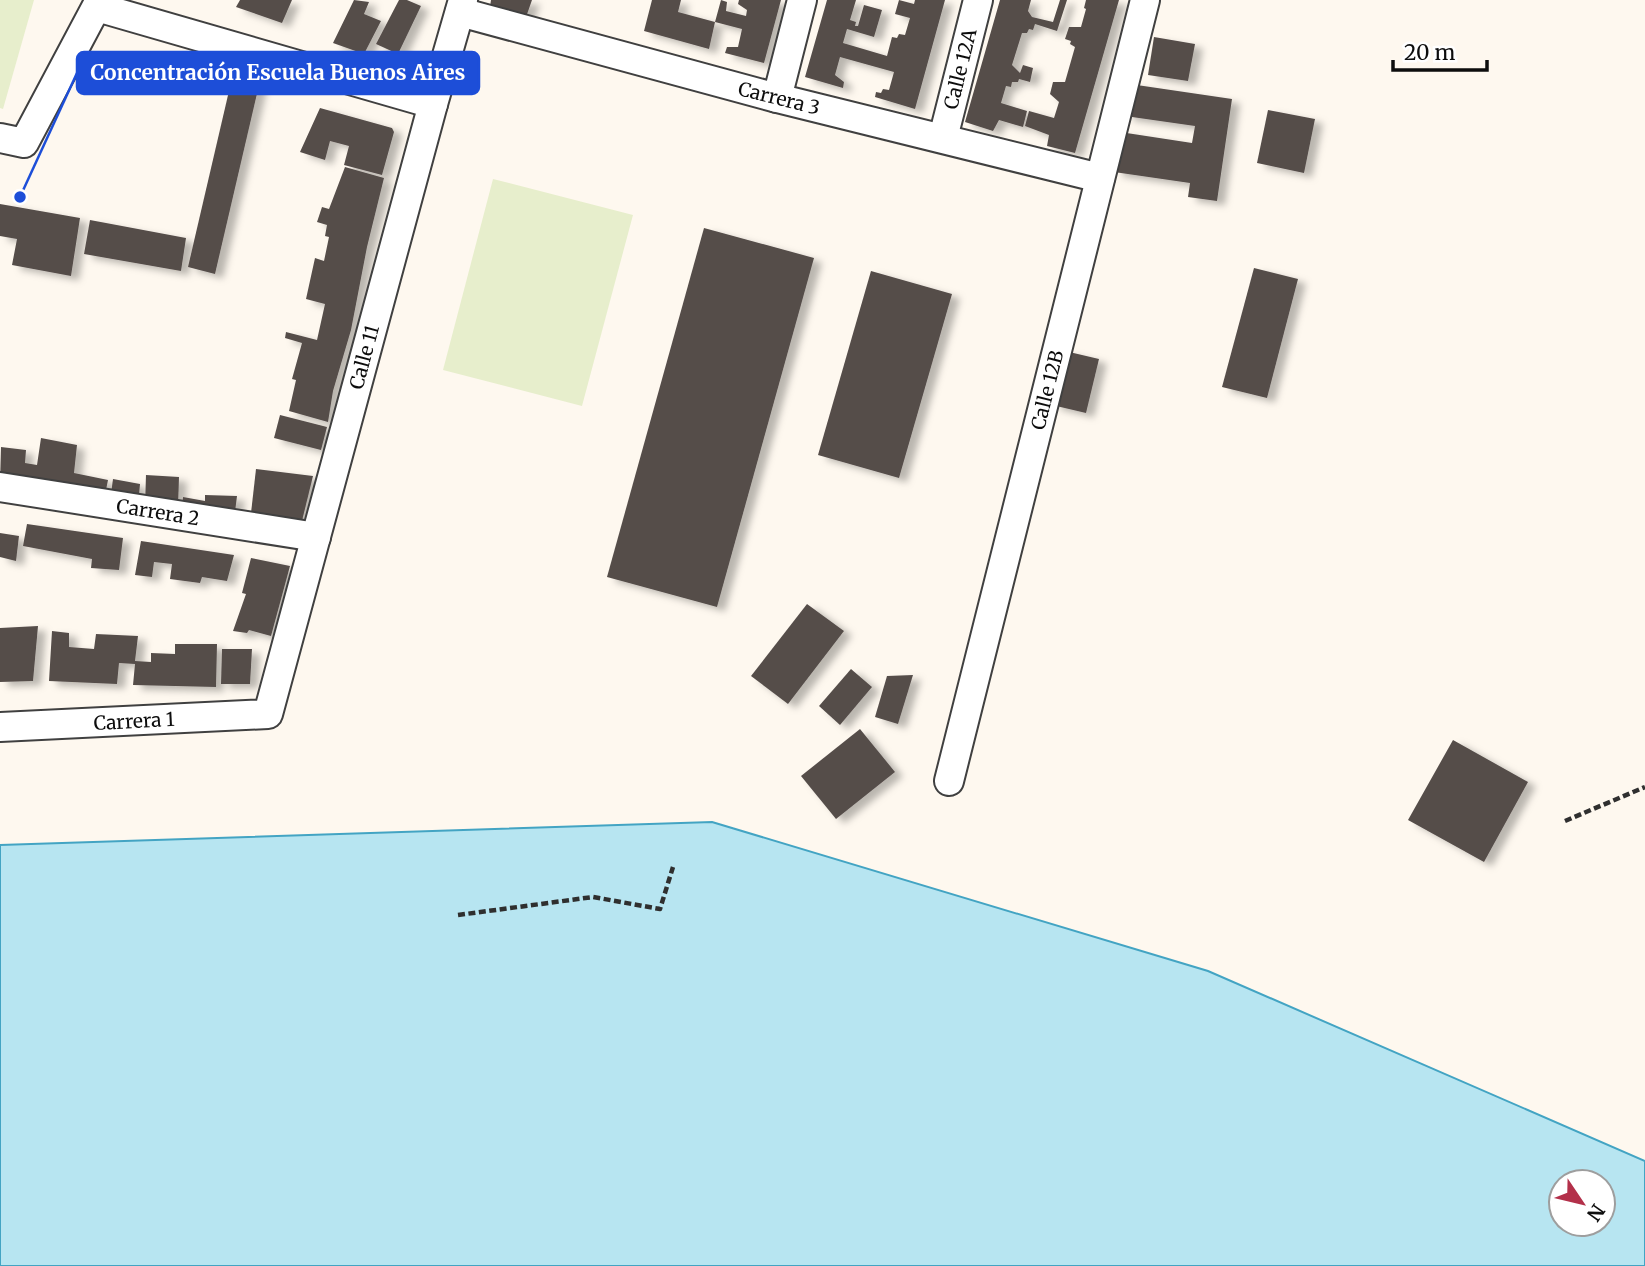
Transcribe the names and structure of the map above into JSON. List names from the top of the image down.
{
  "streets": {
    "street": [
      "Calle 12A",
      "Carrera 3",
      "Calle 11",
      "Calle 12B",
      "Carrera 2",
      "Carrera 1"
    ]
  },
  "crossings": [
    ["Calle 12A", "Carrera 3"],
    ["Carrera 3", "Calle 11"],
    ["Carrera 3", "Calle 12B"],
    ["Calle 11", "Carrera 2"],
    ["Calle 11", "Carrera 1"]
  ],
  "places": ["Concentración Escuela Buenos Aires"],
  "scale_bar": "20 m",
  "north": "bottom right"
}
